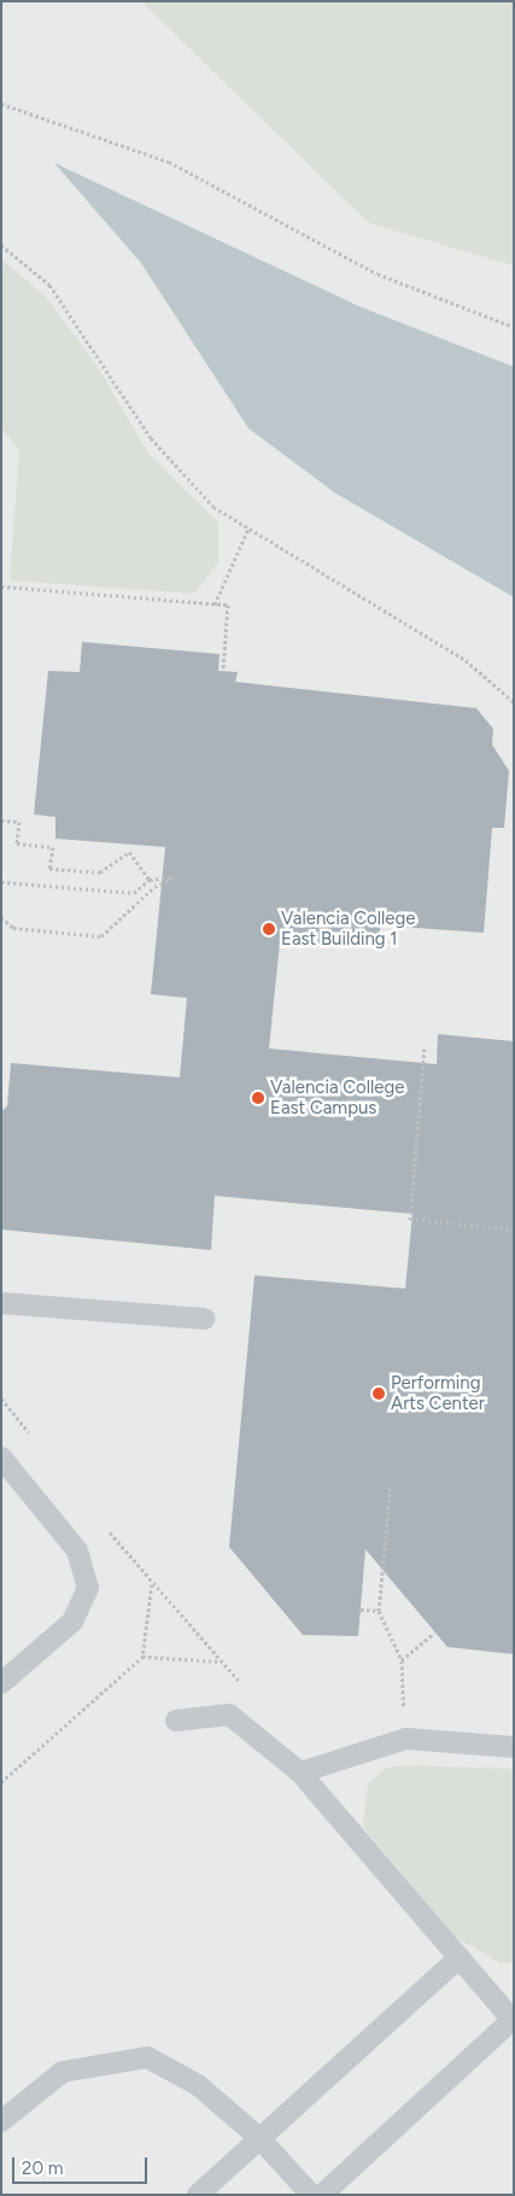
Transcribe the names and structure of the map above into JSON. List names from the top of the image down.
{
  "places": ["Valencia College East Building 1", "Valencia College East Campus", "Performing Arts Center"],
  "scale_bar": "20 m"
}
